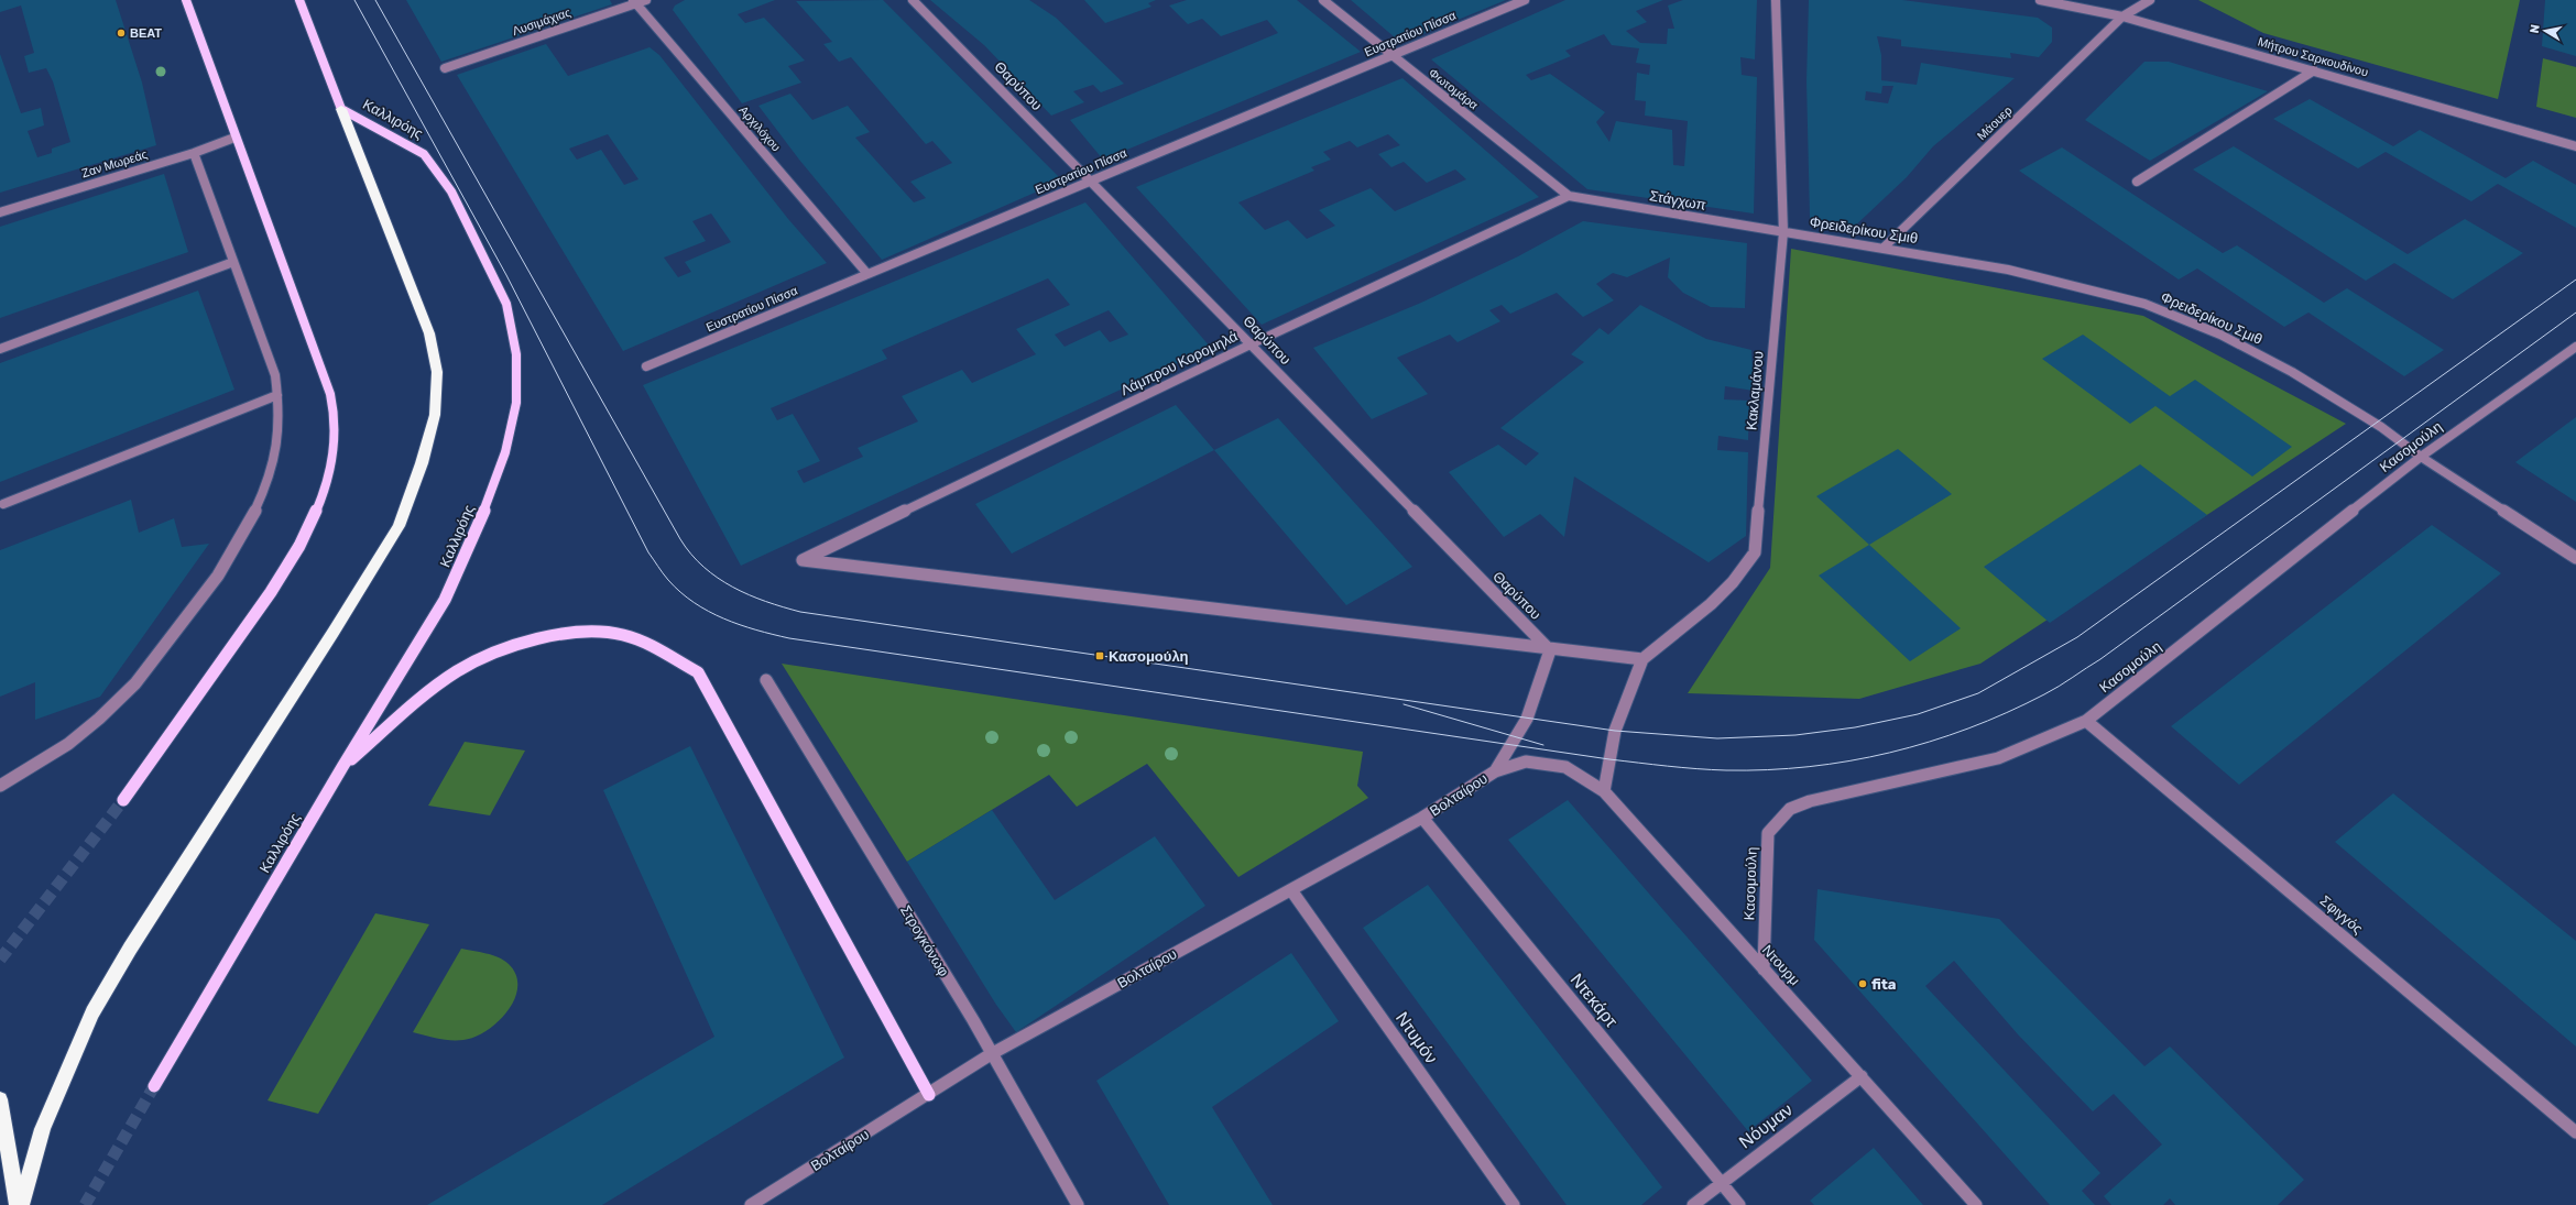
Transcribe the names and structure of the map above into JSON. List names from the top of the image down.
{
  "streets": {
    "main road": ["Καλλιρόης"],
    "street": [
      "Λυσιμάχιας",
      "Ευστρατίου Πίσσα",
      "Μήτρου Σαρκουδίνου",
      "Θαρύπου",
      "Φωτομάρα",
      "Μάουερ",
      "Αρχιλόχου",
      "Ζαν Μωρεάς",
      "Στάγχωπ",
      "Φρειδερίκου Σμιθ",
      "Λάμπρου Κορομηλά",
      "Κακλαμάνου",
      "Κασομούλη",
      "Βολταίρου",
      "Σφιγγός",
      "Στρογκόνωφ",
      "Ντουρμ",
      "Ντεκάρτ",
      "Ντυμόν",
      "Νόυμαν"
    ]
  },
  "crossings": [
    ["Λυσιμάχιας", "Αρχιλόχου"],
    ["Ευστρατίου Πίσσα", "Θαρύπου"],
    ["Ευστρατίου Πίσσα", "Φωτομάρα"],
    ["Ευστρατίου Πίσσα", "Αρχιλόχου"],
    ["Μήτρου Σαρκουδίνου", "Μάουερ"],
    ["Θαρύπου", "Λάμπρου Κορομηλά"],
    ["Θαρύπου", "Βολταίρου"],
    ["Φωτομάρα", "Στάγχωπ"],
    ["Φωτομάρα", "Λάμπρου Κορομηλά"],
    ["Μάουερ", "Φρειδερίκου Σμιθ"],
    ["Στάγχωπ", "Φρειδερίκου Σμιθ"],
    ["Στάγχωπ", "Λάμπρου Κορομηλά"],
    ["Στάγχωπ", "Κακλαμάνου"],
    ["Φρειδερίκου Σμιθ", "Κακλαμάνου"],
    ["Φρειδερίκου Σμιθ", "Κασομούλη"],
    ["Λάμπρου Κορομηλά", "Βολταίρου"],
    ["Κασομούλη", "Σφιγγός"],
    ["Κασομούλη", "Ντουρμ"],
    ["Βολταίρου", "Στρογκόνωφ"],
    ["Βολταίρου", "Ντουρμ"],
    ["Βολταίρου", "Ντεκάρτ"],
    ["Βολταίρου", "Ντυμόν"],
    ["Ντουρμ", "Νόυμαν"],
    ["Ντεκάρτ", "Νόυμαν"]
  ],
  "places": {
    "other": ["ΒΕΑΤ", "fita"],
    "transit": ["Κασομούλη"]
  },
  "north": "left"
}
